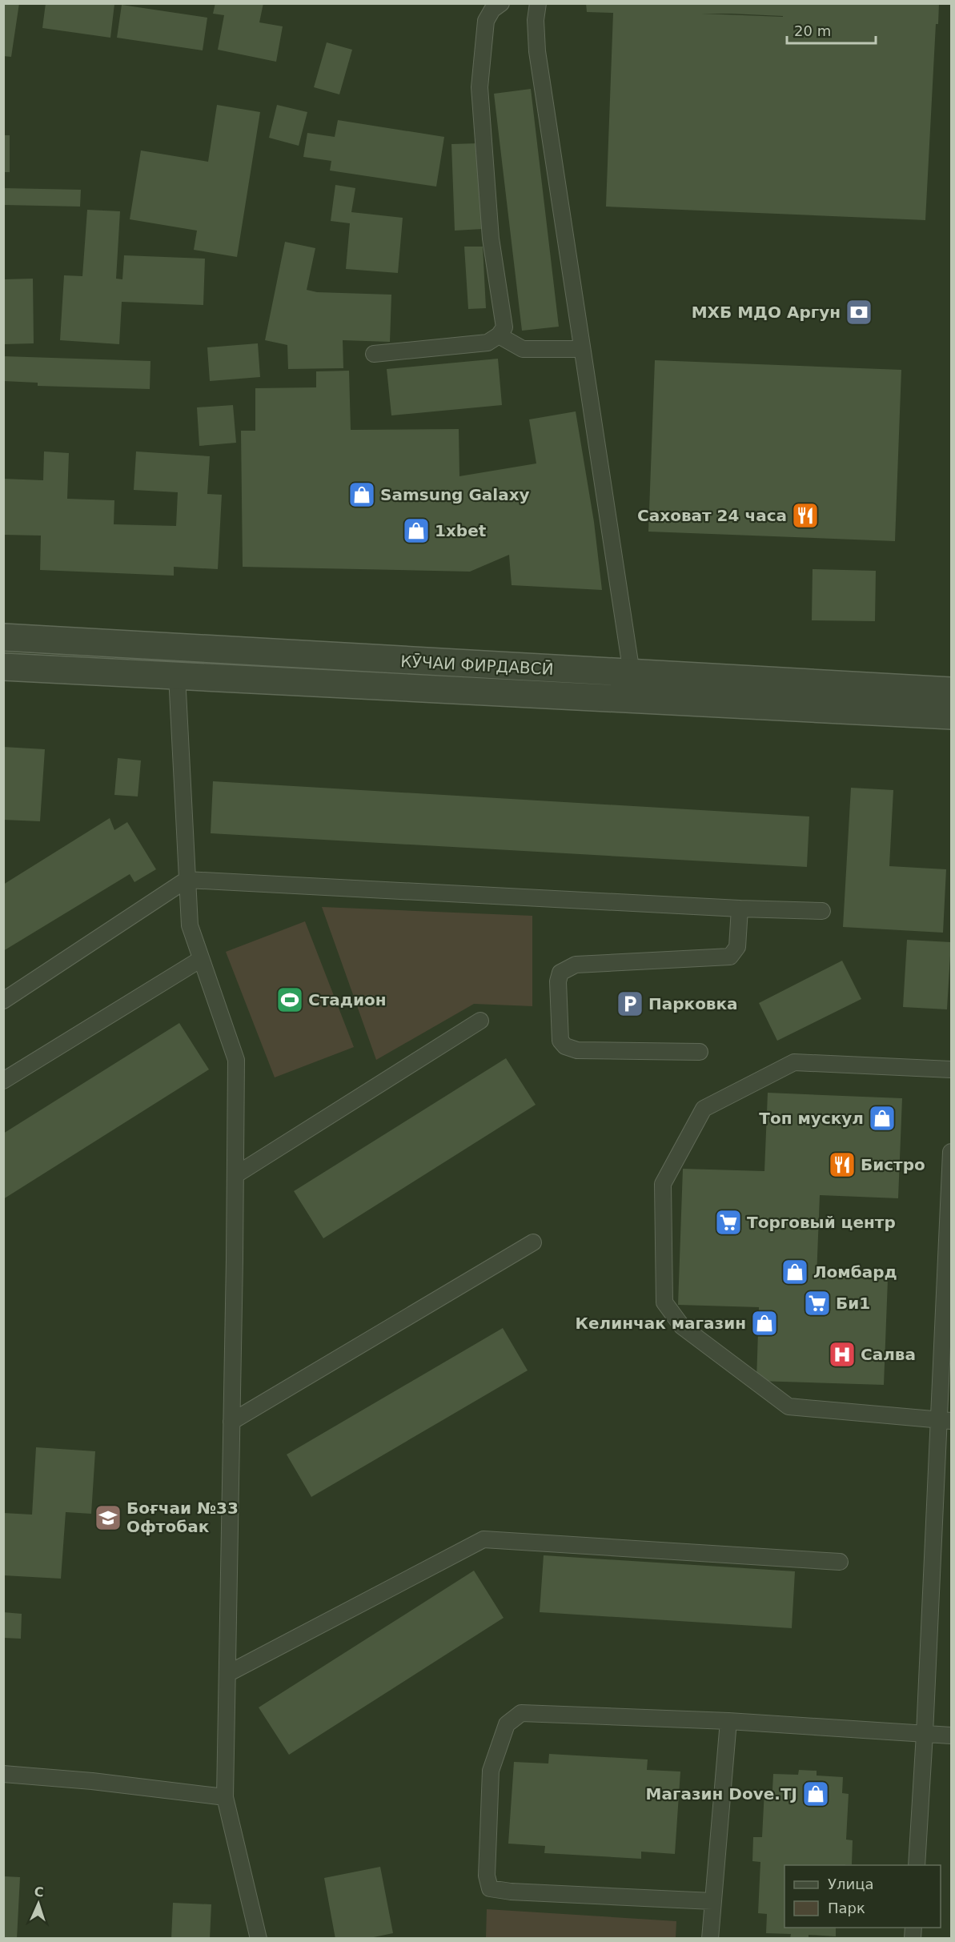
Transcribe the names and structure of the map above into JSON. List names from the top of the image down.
{
  "streets": {
    "street": ["КӮЧАИ ФИРДАВСӢ"]
  },
  "places": {
    "bank": ["МХБ МДО Аргун"],
    "shop": [
      "Samsung Galaxy",
      "1xbet",
      "Топ мускул",
      "Ломбард",
      "Келинчак магазин",
      "Магазин Dove.TJ"
    ],
    "restaurant": ["Саховат 24 часа", "Бистро"],
    "sports": ["Стадион"],
    "parking": ["Парковка"],
    "supermarket": ["Торговый центр", "Би1"],
    "hospital": ["Салва"],
    "school or university": ["Боғчаи №33 Офтобак"]
  },
  "legend": ["Улица", "Парк"],
  "scale_bar": "20 m",
  "north": "top"
}
